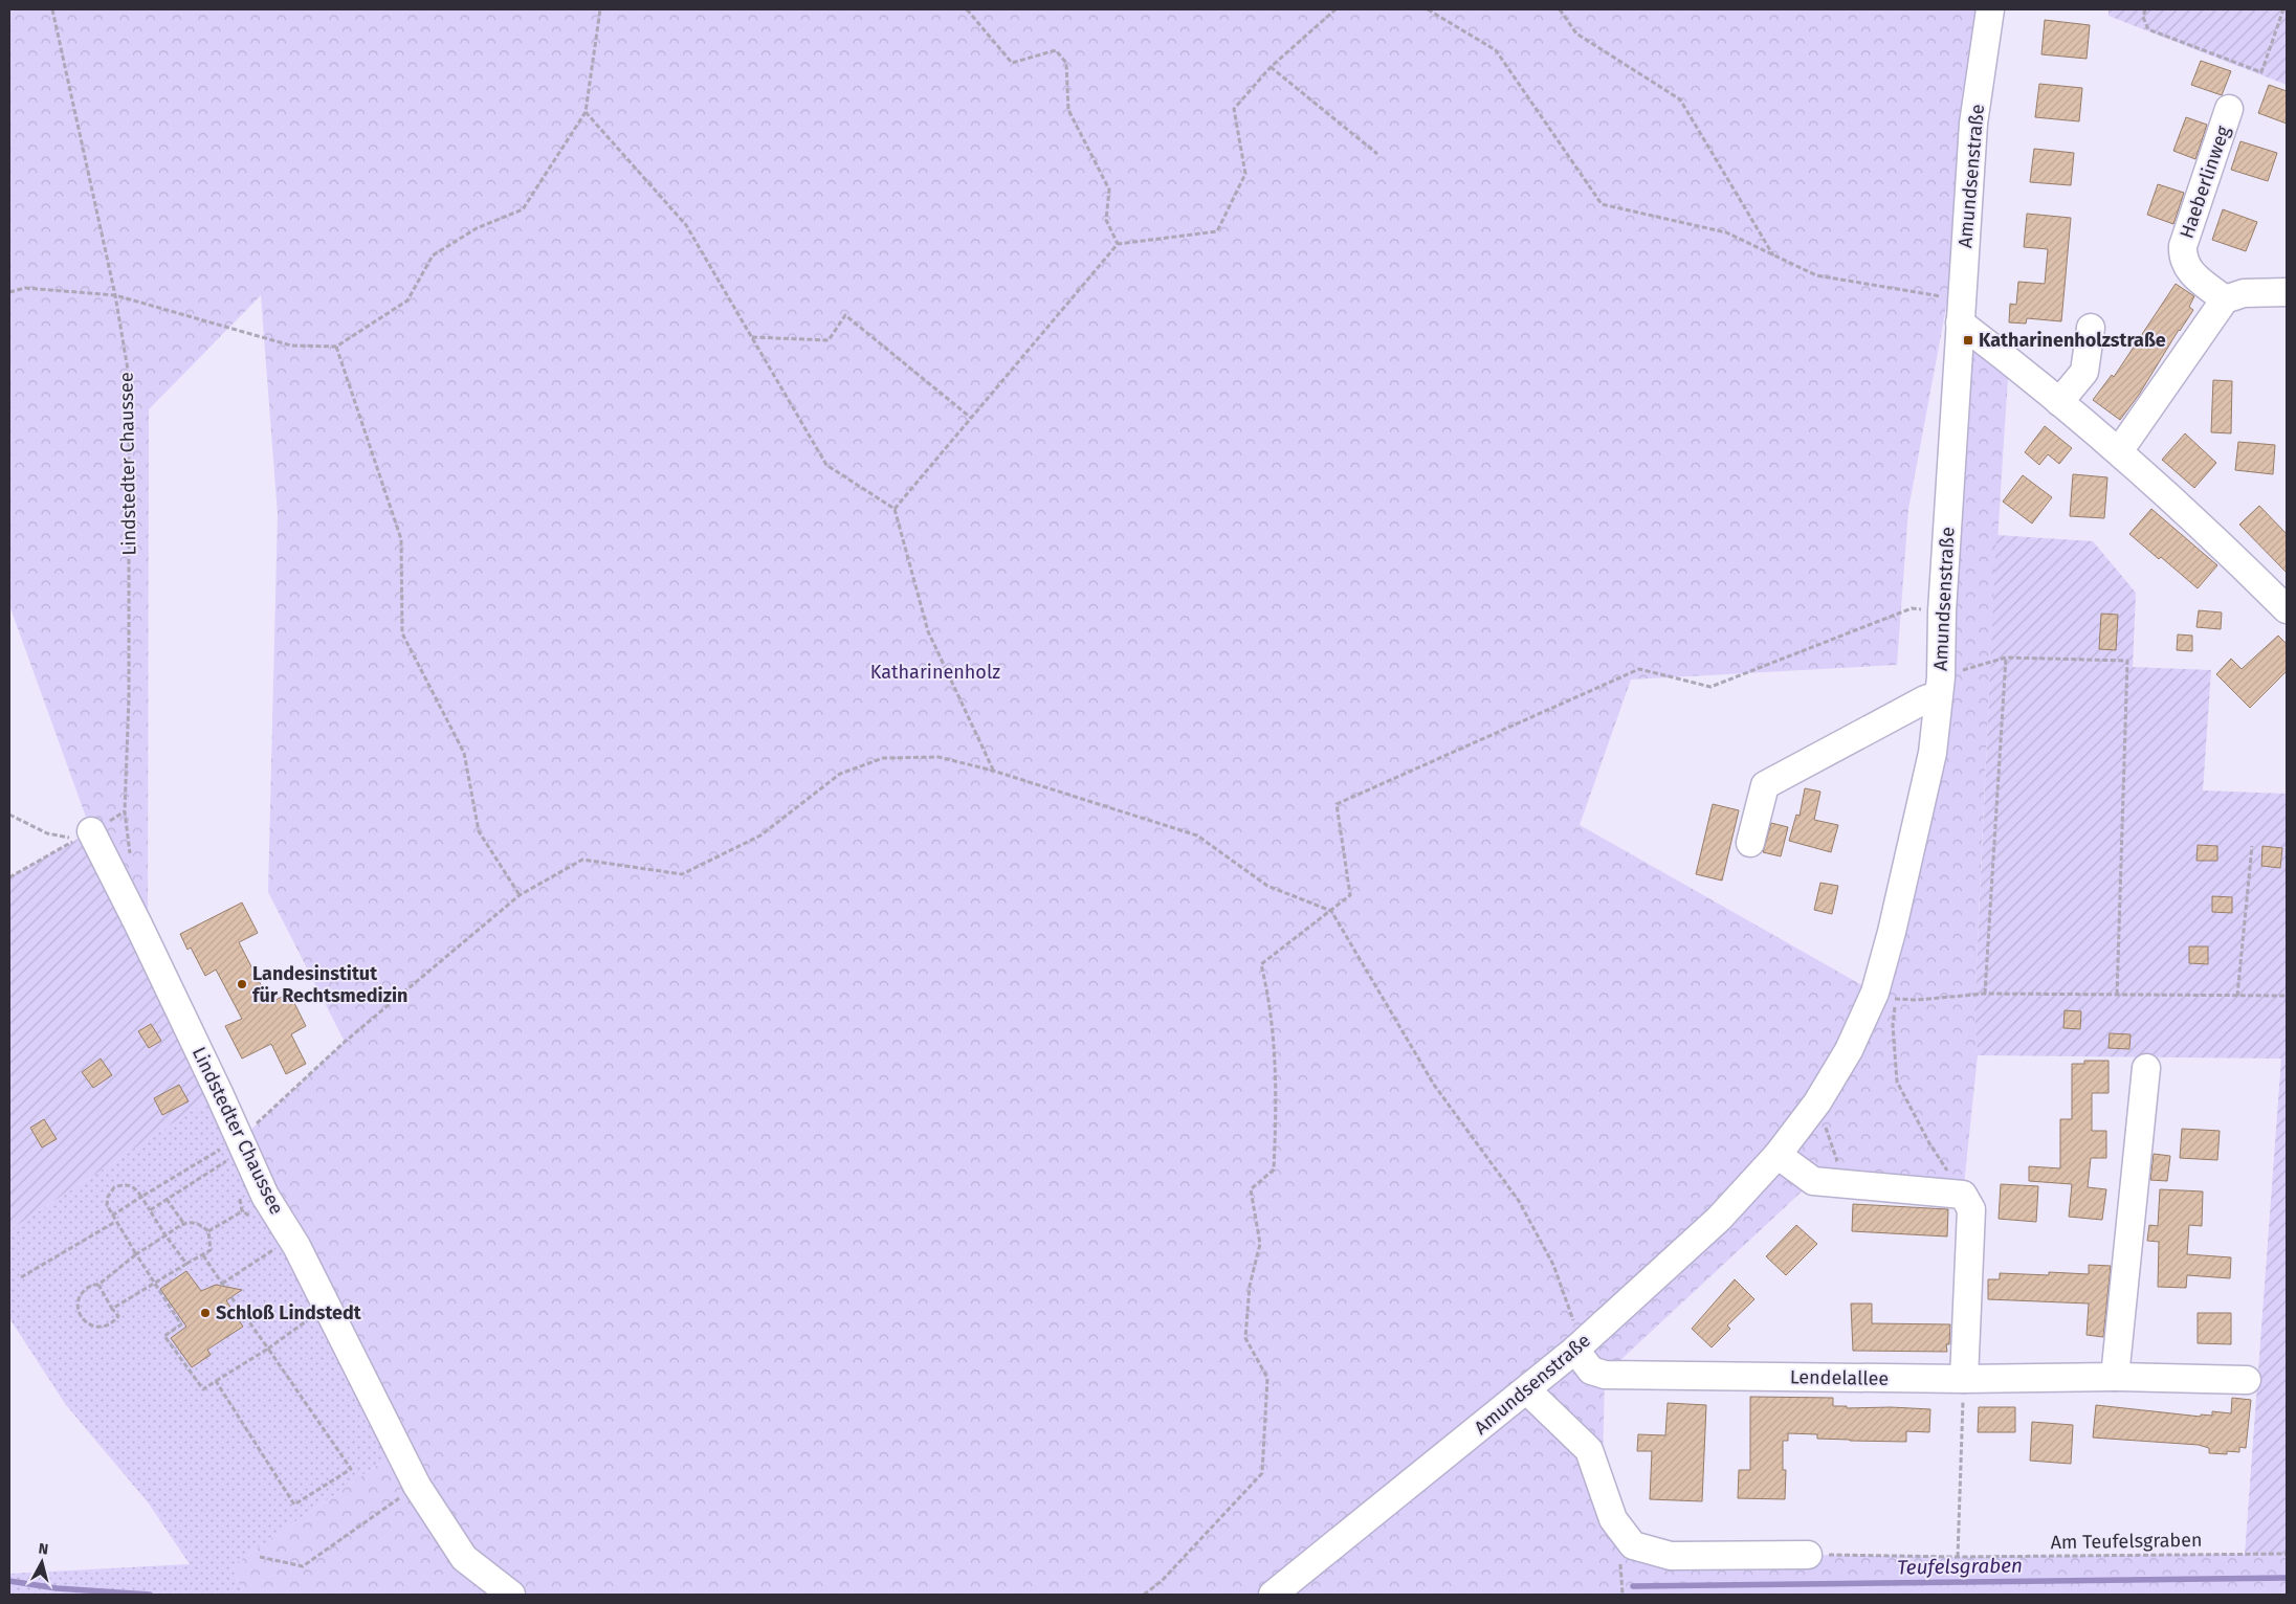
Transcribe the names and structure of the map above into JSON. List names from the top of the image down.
{
  "streets": {
    "street": [
      "Amundsenstraße",
      "Haeberlinweg",
      "Lindstedter Chaussee",
      "Lendelallee"
    ],
    "path": ["Am Teufelsgraben"]
  },
  "crossings": [
    ["Amundsenstraße", "Lendelallee"]
  ],
  "water": ["Teufelsgraben"],
  "parks": ["Katharinenholz"],
  "places": {
    "transit": ["Katharinenholzstraße"],
    "other": ["Landesinstitut für Rechtsmedizin", "Schloß Lindstedt"]
  },
  "north": "top"
}
